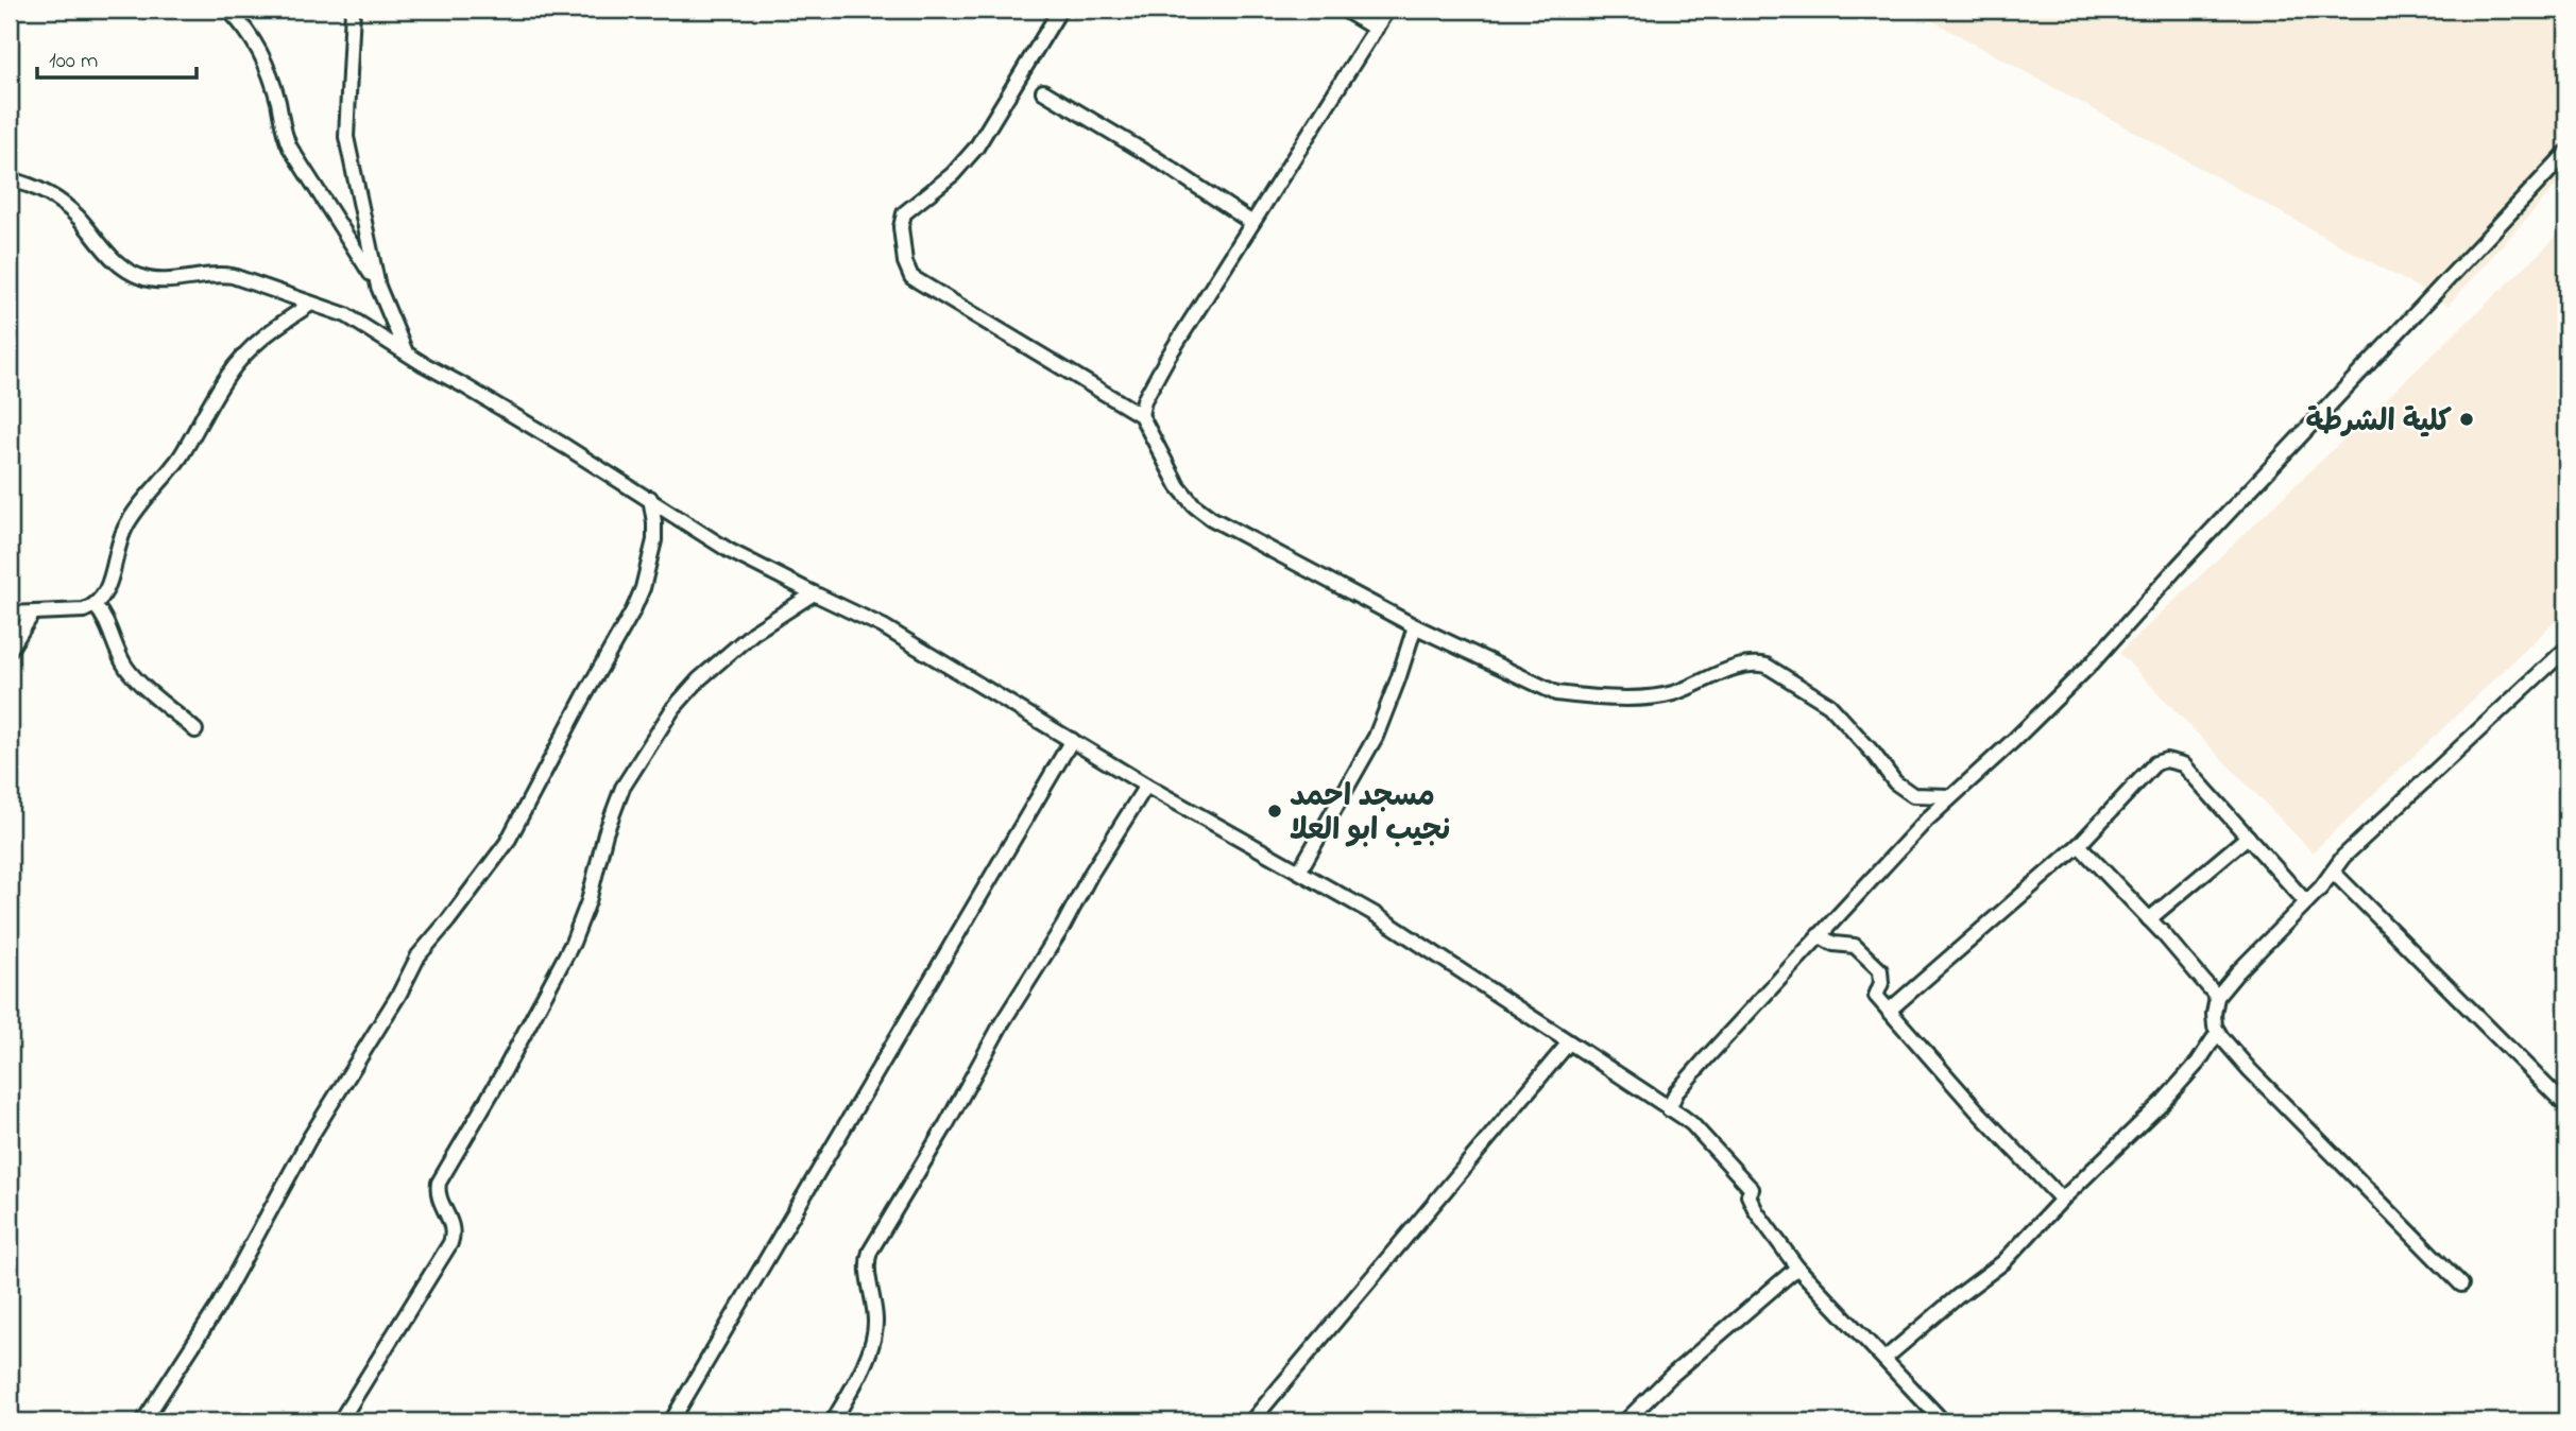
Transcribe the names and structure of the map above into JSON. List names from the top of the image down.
{
  "places": ["كلية الشرطة", "مسجد احمد نجيب ابو العلا"],
  "scale_bar": "100 m"
}
